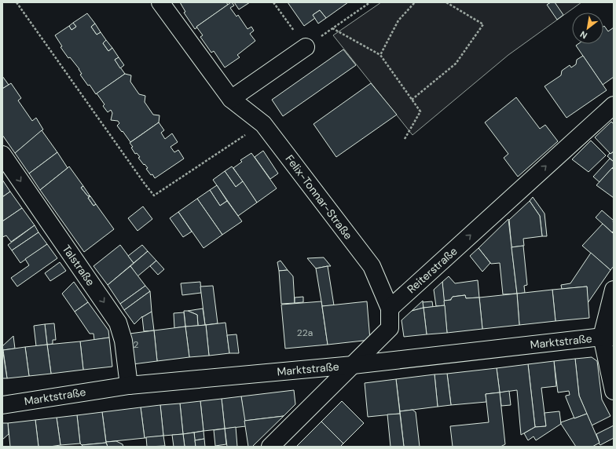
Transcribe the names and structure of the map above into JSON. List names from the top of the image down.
{
  "streets": {
    "street": [
      "Felix-Tonnar-Straße",
      "Talstraße",
      "Reiterstraße",
      "Marktstraße"
    ]
  },
  "crossings": [
    ["Felix-Tonnar-Straße", "Reiterstraße"],
    ["Talstraße", "Marktstraße"]
  ],
  "one_way": ["Talstraße", "Reiterstraße"],
  "house_numbers": ["22a", "2"],
  "north": "bottom left"
}
